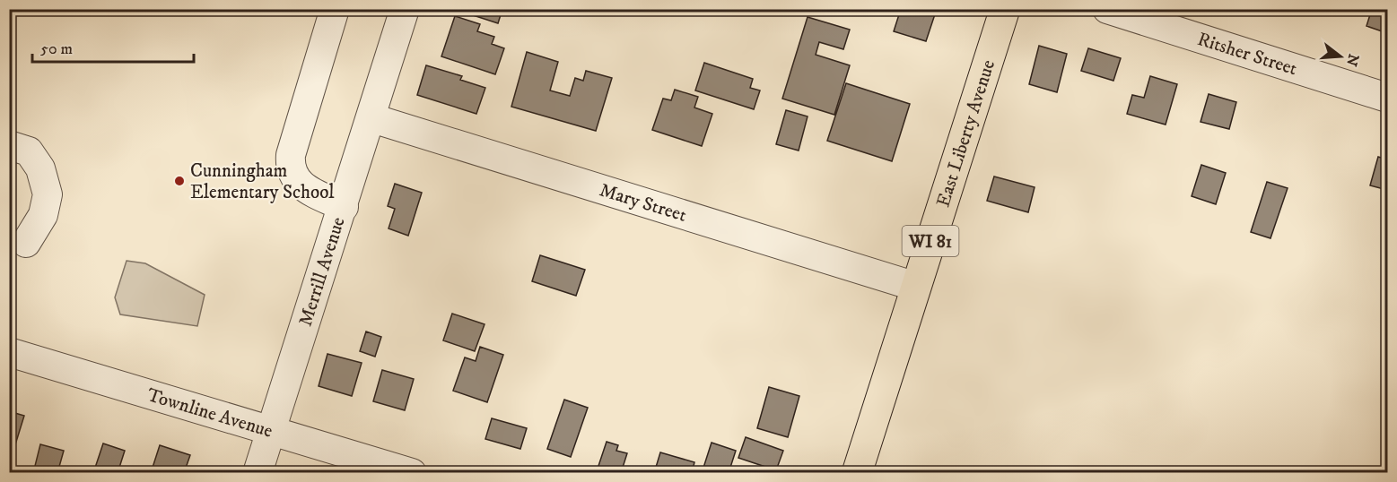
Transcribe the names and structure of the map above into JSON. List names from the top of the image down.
{
  "streets": {
    "main road": ["East Liberty Avenue", "WI 81"],
    "street": [
      "Ritsher Street",
      "Mary Street",
      "Merrill Avenue",
      "Townline Avenue"
    ]
  },
  "crossings": [
    ["East Liberty Avenue", "Mary Street"],
    ["Mary Street", "Merrill Avenue"],
    ["Merrill Avenue", "Townline Avenue"]
  ],
  "places": ["Cunningham Elementary School"],
  "scale_bar": "50 m",
  "north": "right"
}
